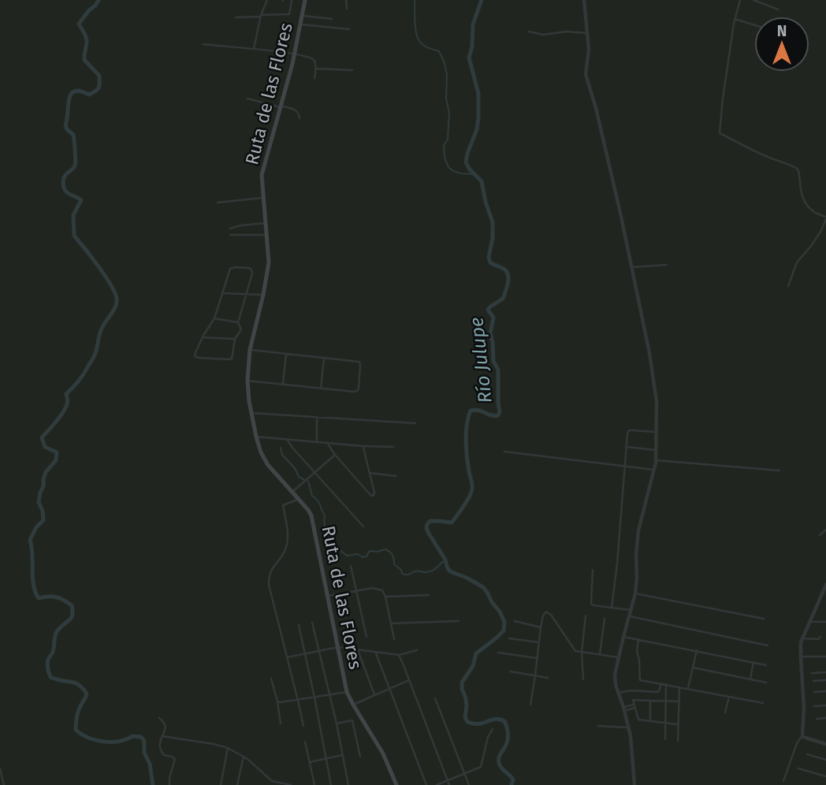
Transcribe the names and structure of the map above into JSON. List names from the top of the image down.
{
  "streets": {
    "main road": ["Ruta de las Flores"]
  },
  "water": ["Río Julupe"],
  "north": "top"
}
